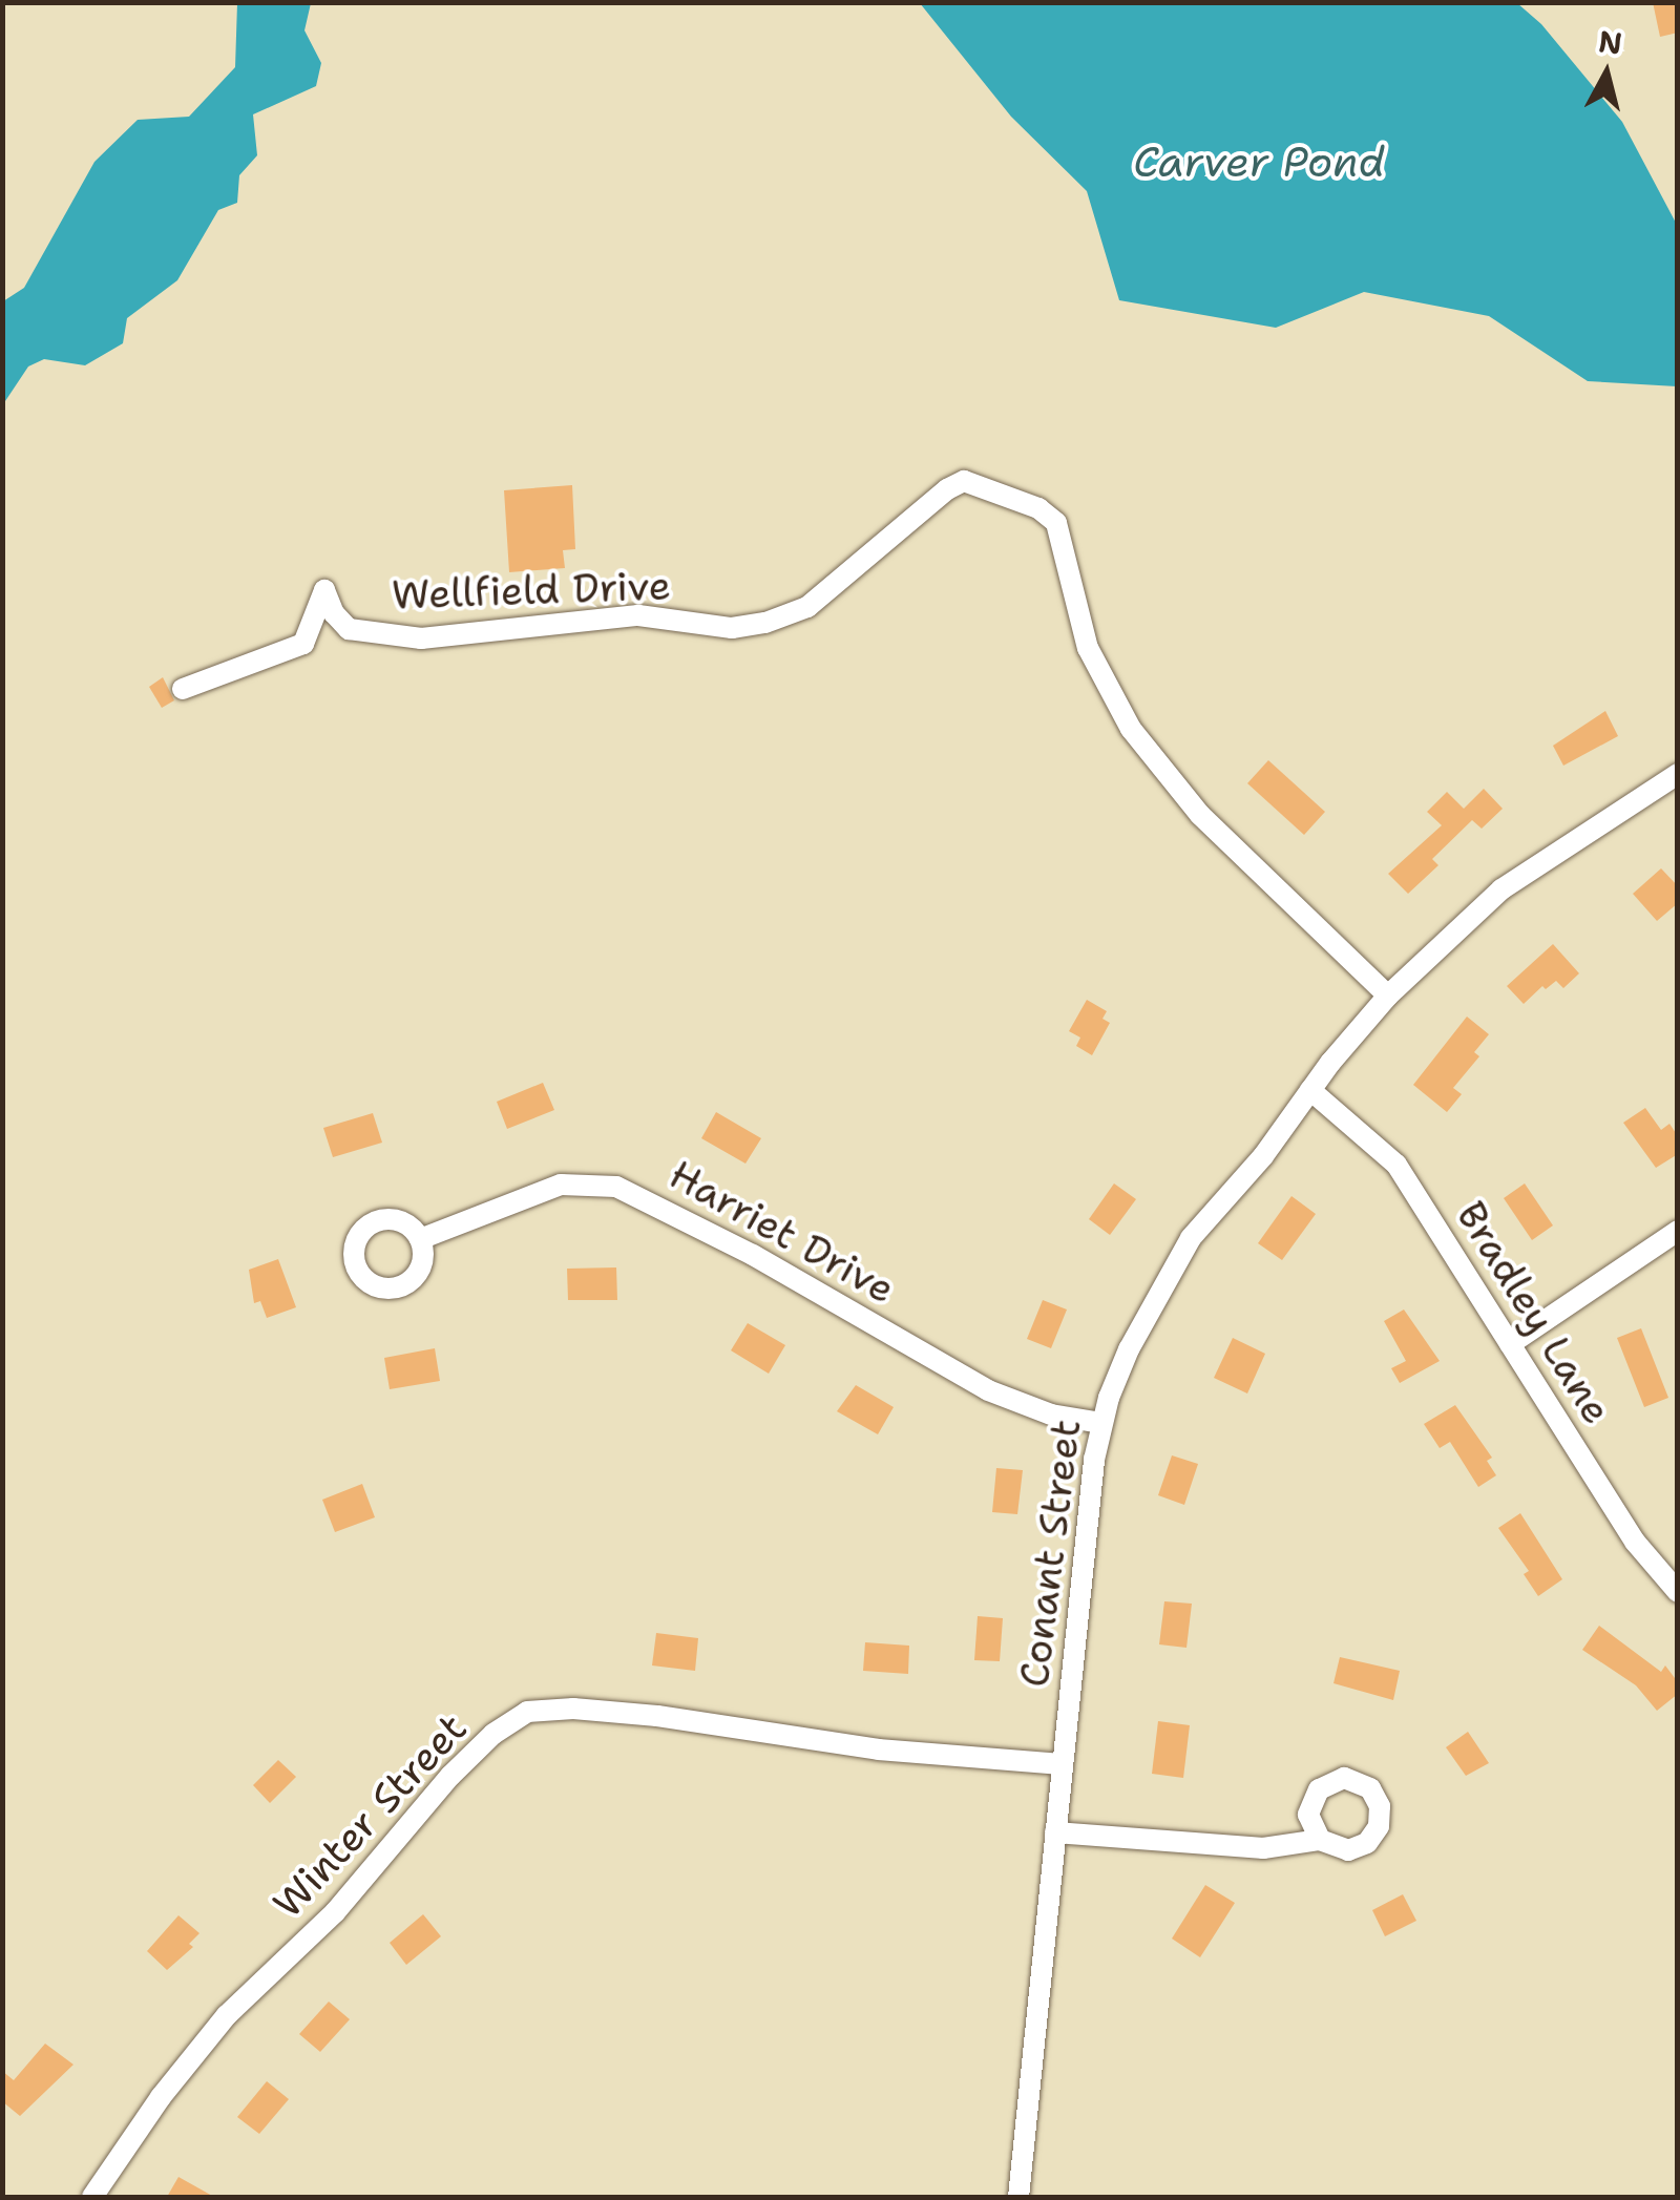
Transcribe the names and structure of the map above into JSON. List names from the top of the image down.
{
  "streets": {
    "street": [
      "Wellfield Drive",
      "Harriet Drive",
      "Bradley Lane",
      "Conant Street",
      "Winter Street"
    ]
  },
  "crossings": [
    ["Wellfield Drive", "Conant Street"],
    ["Harriet Drive", "Conant Street"],
    ["Bradley Lane", "Conant Street"],
    ["Conant Street", "Winter Street"]
  ],
  "water": ["Carver Pond"],
  "north": "top"
}
